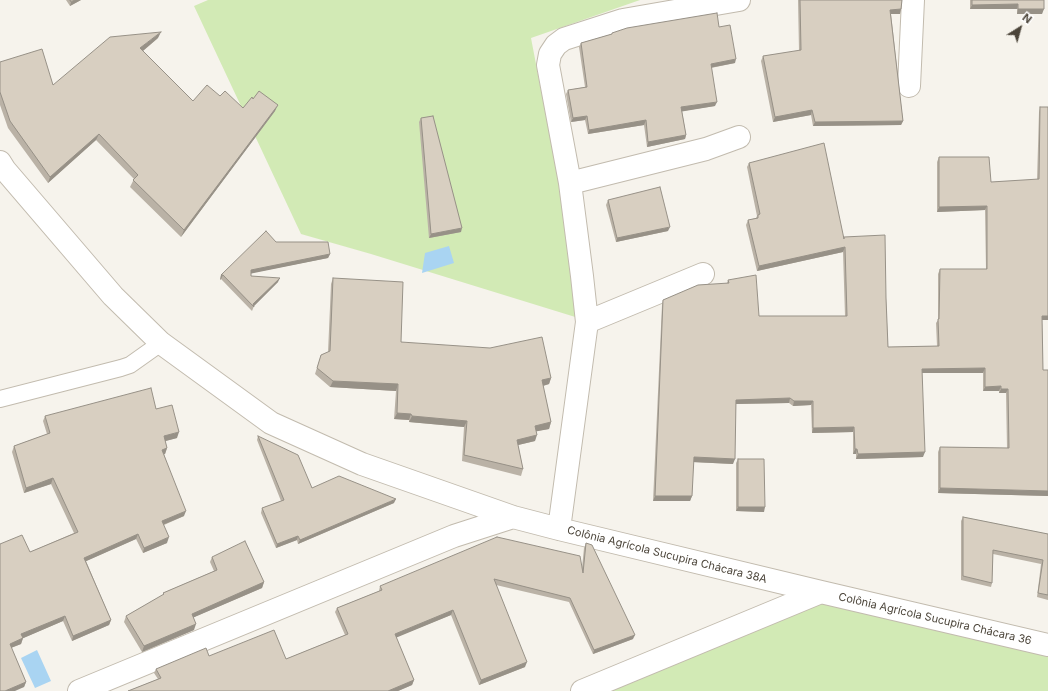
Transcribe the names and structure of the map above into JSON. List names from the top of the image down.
{
  "streets": {
    "street": ["Colônia Agrícola Sucupira Chácara 38A", "Colônia Agrícola Sucupira Chácara 36"]
  },
  "crossings": [
    ["Colônia Agrícola Sucupira Chácara 38A", "Colônia Agrícola Sucupira Chácara 36"]
  ],
  "north": "top right"
}
